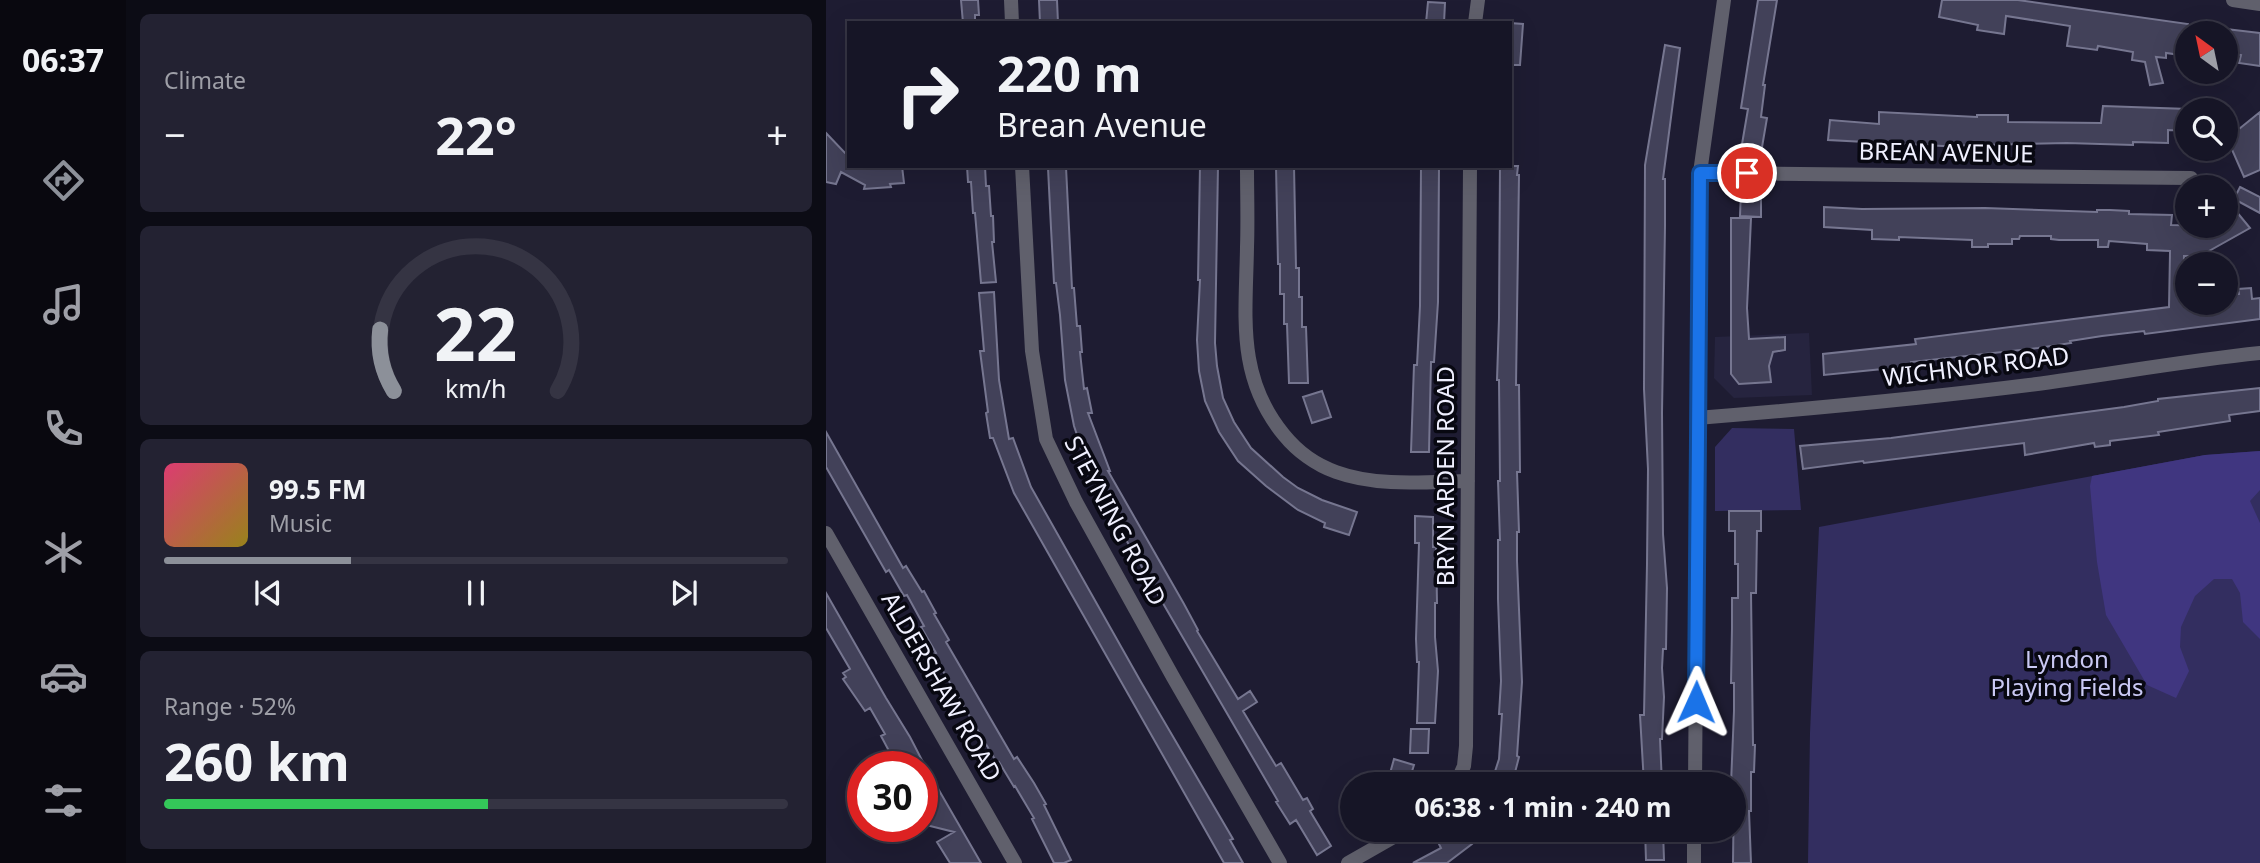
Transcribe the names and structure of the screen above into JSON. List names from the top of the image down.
{
  "streets": {
    "street": [
      "BREAN AVENUE",
      "WICHNOR ROAD",
      "BRYN ARDEN ROAD",
      "STEYNING ROAD",
      "ALDERSHAW ROAD"
    ]
  },
  "parks": ["Lyndon Playing Fields"],
  "north": "top left",
  "page": {
    "tabs": "06:37",
    "tile": [
      "Climate",
      ["Range · 52%", "260 km"]
    ],
    "map_buttons": ["+", "−"],
    "turn": ["220 m", "Brean Avenue"],
    "heat": ["−", "22°", "+"],
    "song": ["99.5 FM", "Music"],
    "limit": "30",
    "trip": "06:38 · 1 min · 240 m",
    "gauge": ["22", "km/h"]
  }
}
